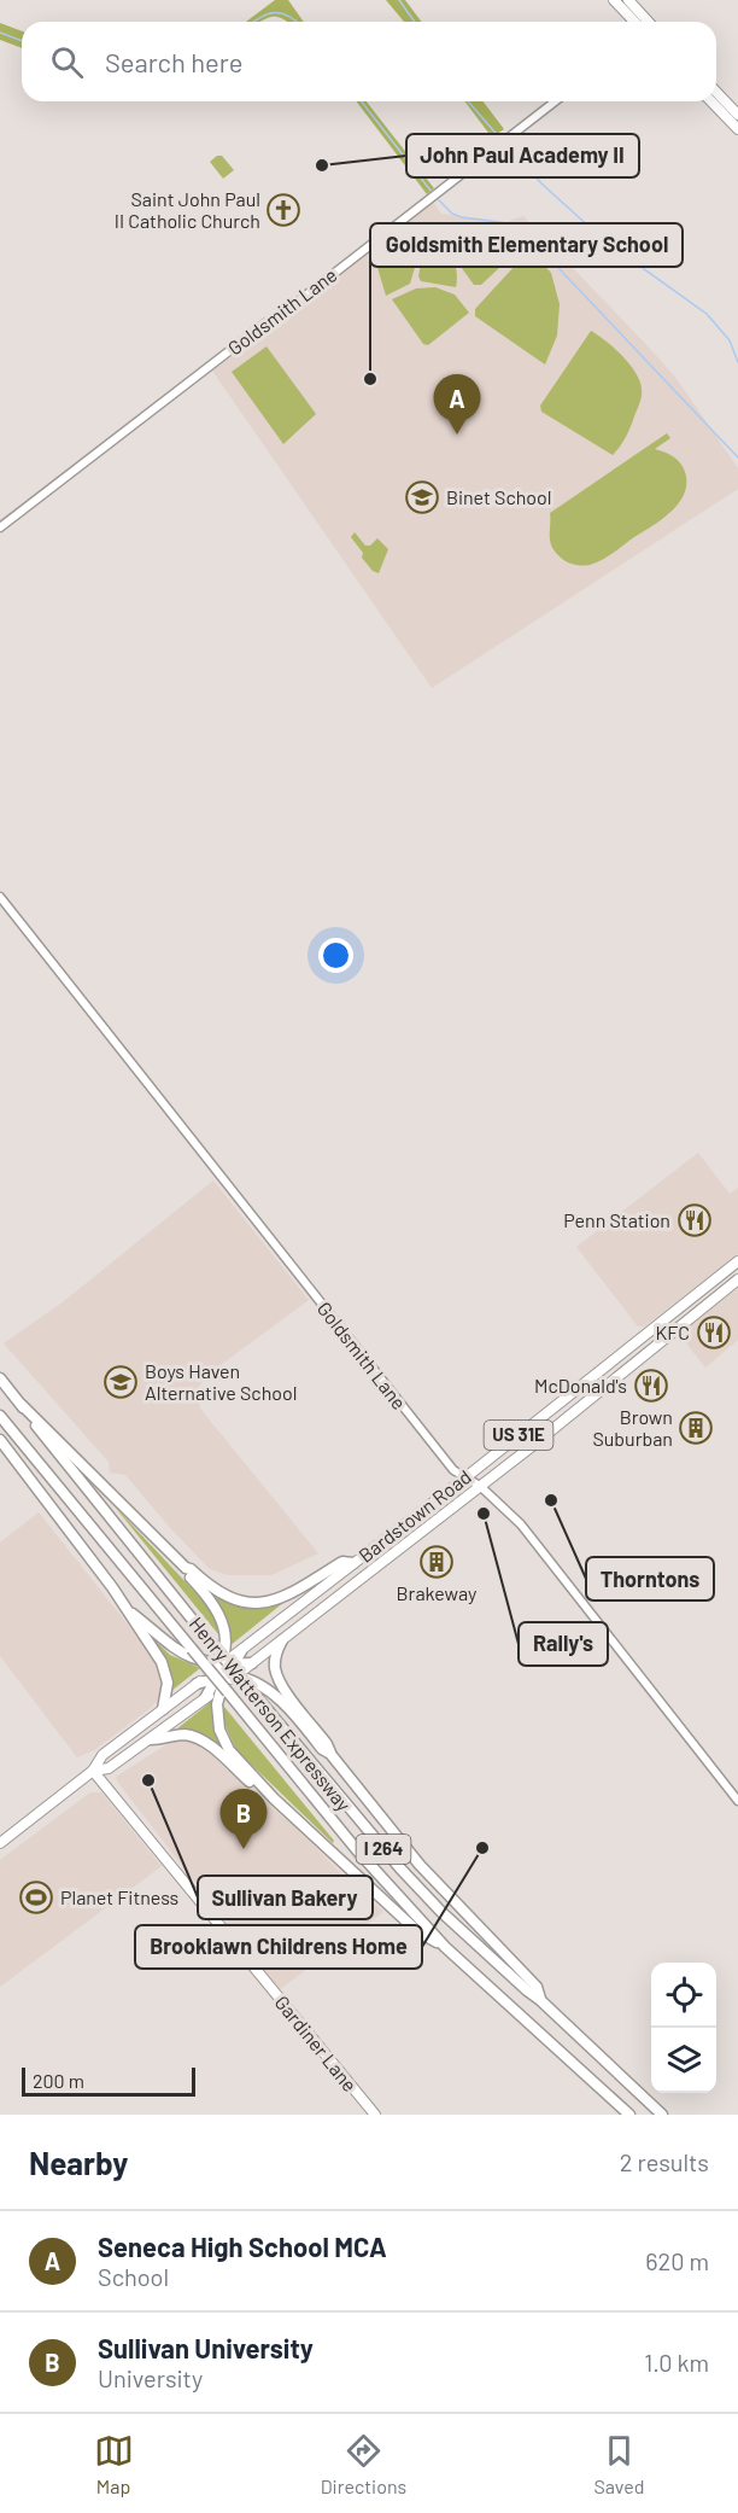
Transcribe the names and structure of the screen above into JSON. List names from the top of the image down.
{
  "streets": {
    "highway": ["Henry Watterson Expressway", "I 264"],
    "main road": ["US 31E", "Bardstown Road", "Gardiner Lane"],
    "street": ["Goldsmith Lane"]
  },
  "crossings": [
    ["Goldsmith Lane", "Bardstown Road"],
    ["Bardstown Road", "Henry Watterson Expressway"]
  ],
  "places": {
    "other": [
      "John Paul Academy II",
      "Goldsmith Elementary School",
      "Thorntons",
      "Rally's",
      "Sullivan Bakery",
      "Brooklawn Childrens Home"
    ],
    "church": ["Saint John Paul II Catholic Church"],
    "school or university": ["Binet School", "Boys Haven Alternative School"],
    "restaurant": ["Penn Station", "KFC", "McDonald's"],
    "building": ["Brown Suburban", "Brakeway"],
    "sports": ["Planet Fitness"]
  },
  "scale_bar": "200 m",
  "page": {
    "search": "Search here",
    "pins": ["A", "B"],
    "scale": "200 m",
    "heading": ["Nearby", "2 results"],
    "list": [
      {
        "mark": "A",
        "name": "Seneca High School MCA",
        "note": "School",
        "value": "620 m"
      },
      {
        "mark": "B",
        "name": "Sullivan University",
        "note": "University",
        "value": "1.0 km"
      }
    ],
    "nav": ["Map", "Directions", "Saved"]
  }
}
